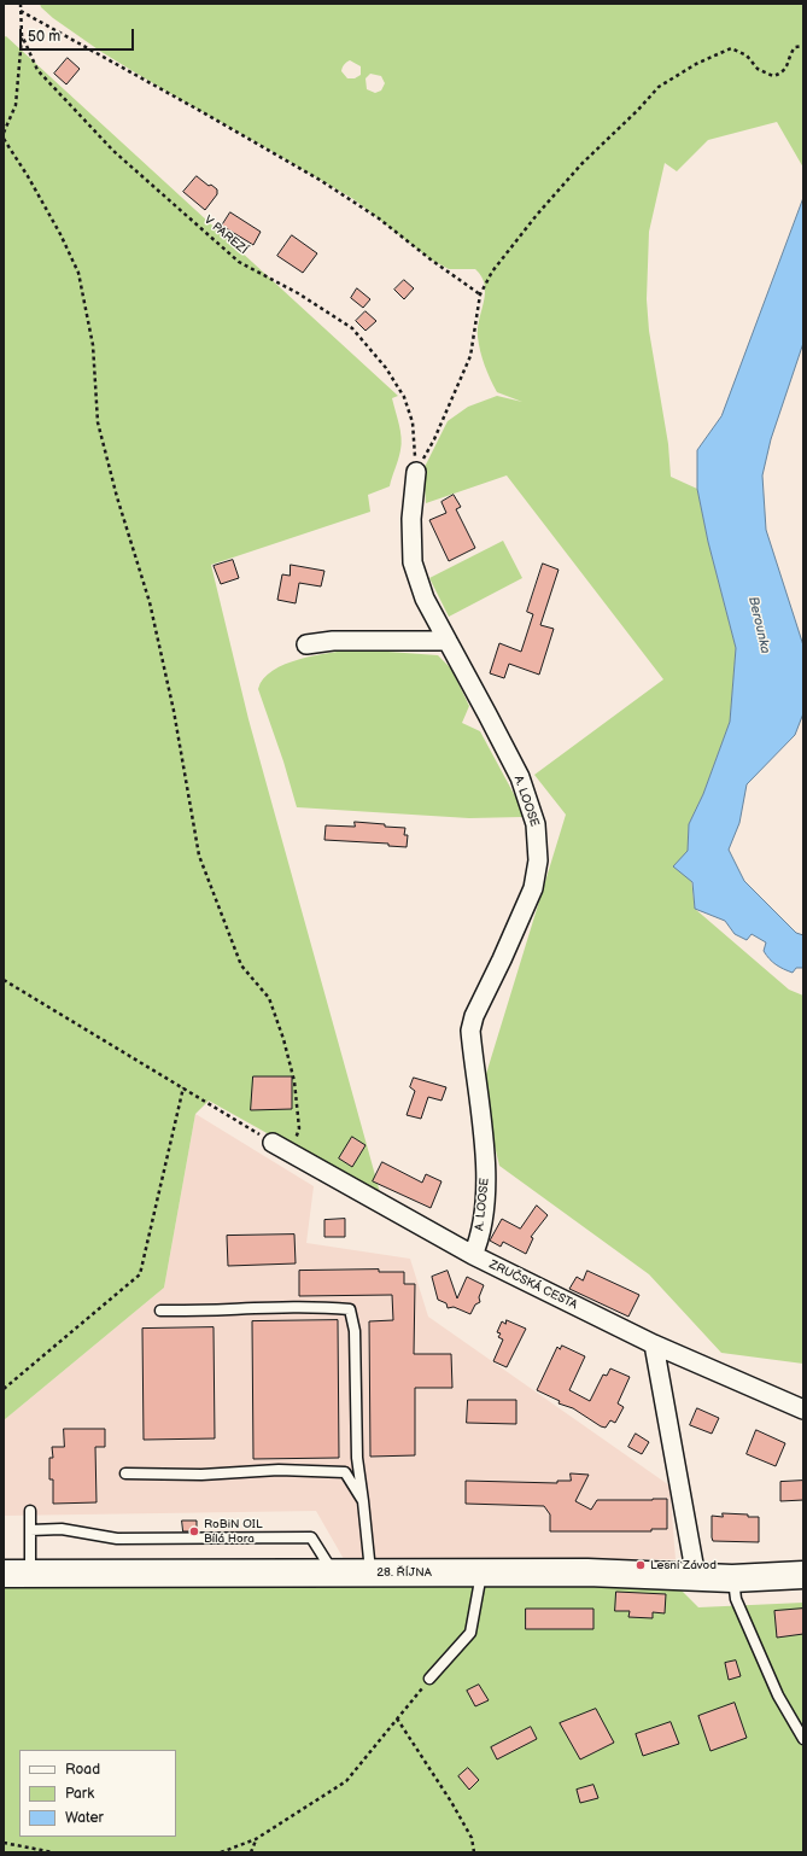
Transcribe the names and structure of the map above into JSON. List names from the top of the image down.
{
  "streets": {
    "main road": ["28. ŘÍJNA"],
    "street": ["A. LOOSE", "ZRUČSKÁ CESTA"],
    "path": ["V PAREZÍ"]
  },
  "crossings": [
    ["V PAREZÍ", "A. LOOSE"],
    ["A. LOOSE", "ZRUČSKÁ CESTA"]
  ],
  "water": ["Berounka"],
  "places": ["RoBiN OIL Bílá Hora", "Lesní Závod"],
  "legend": ["Road", "Park", "Water"],
  "scale_bar": "50 m"
}
